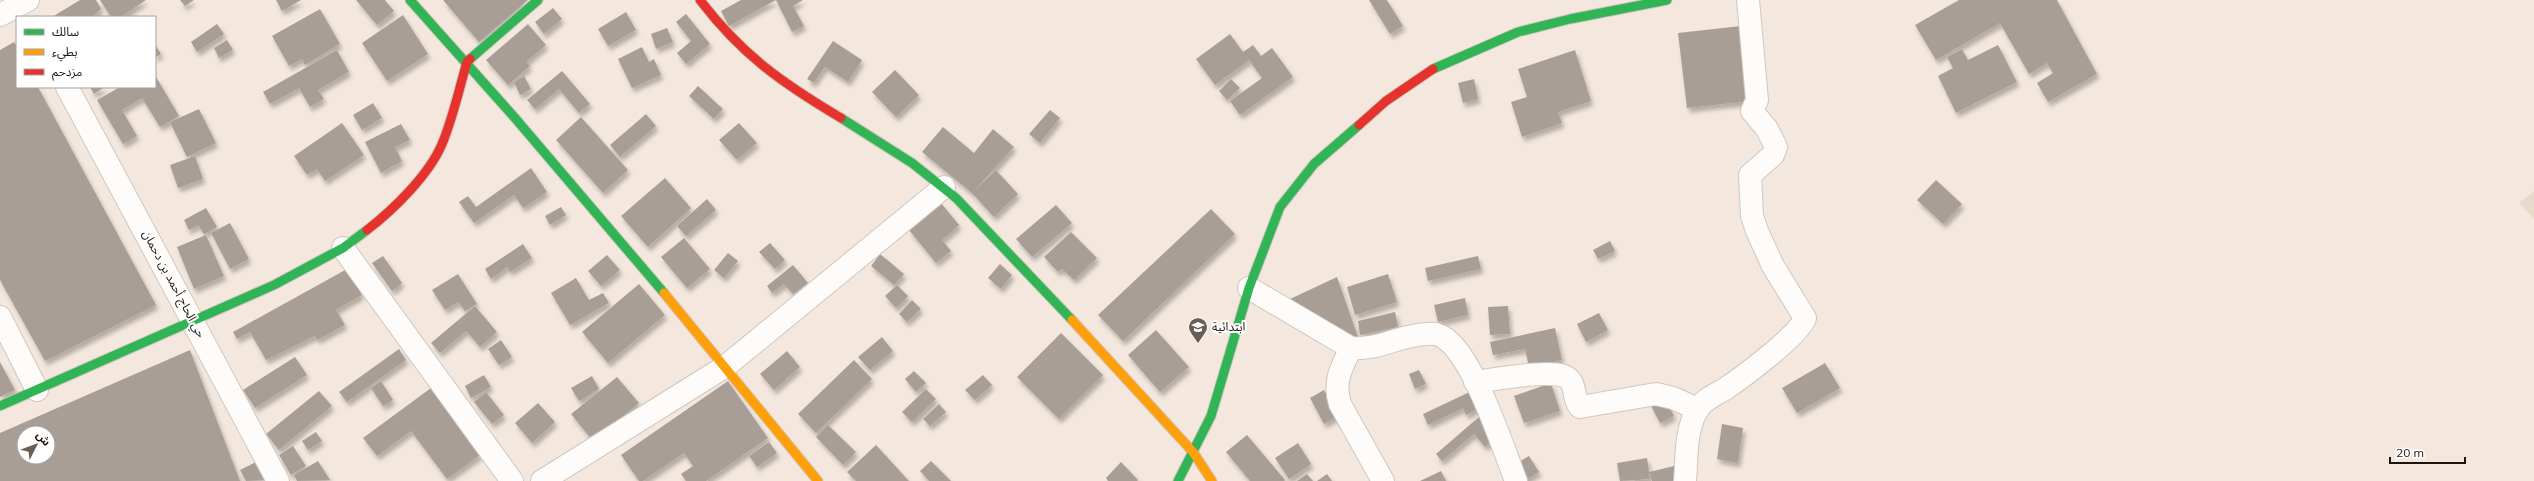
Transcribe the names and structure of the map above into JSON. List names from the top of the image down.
{
  "streets": {
    "street": ["حي الحاج أحمد بن دحمان"]
  },
  "places": {
    "school or university": ["ابتدائية"]
  },
  "legend": ["سالك", "بطيء", "مزدحم"],
  "scale_bar": "20 m",
  "north": "top right"
}
